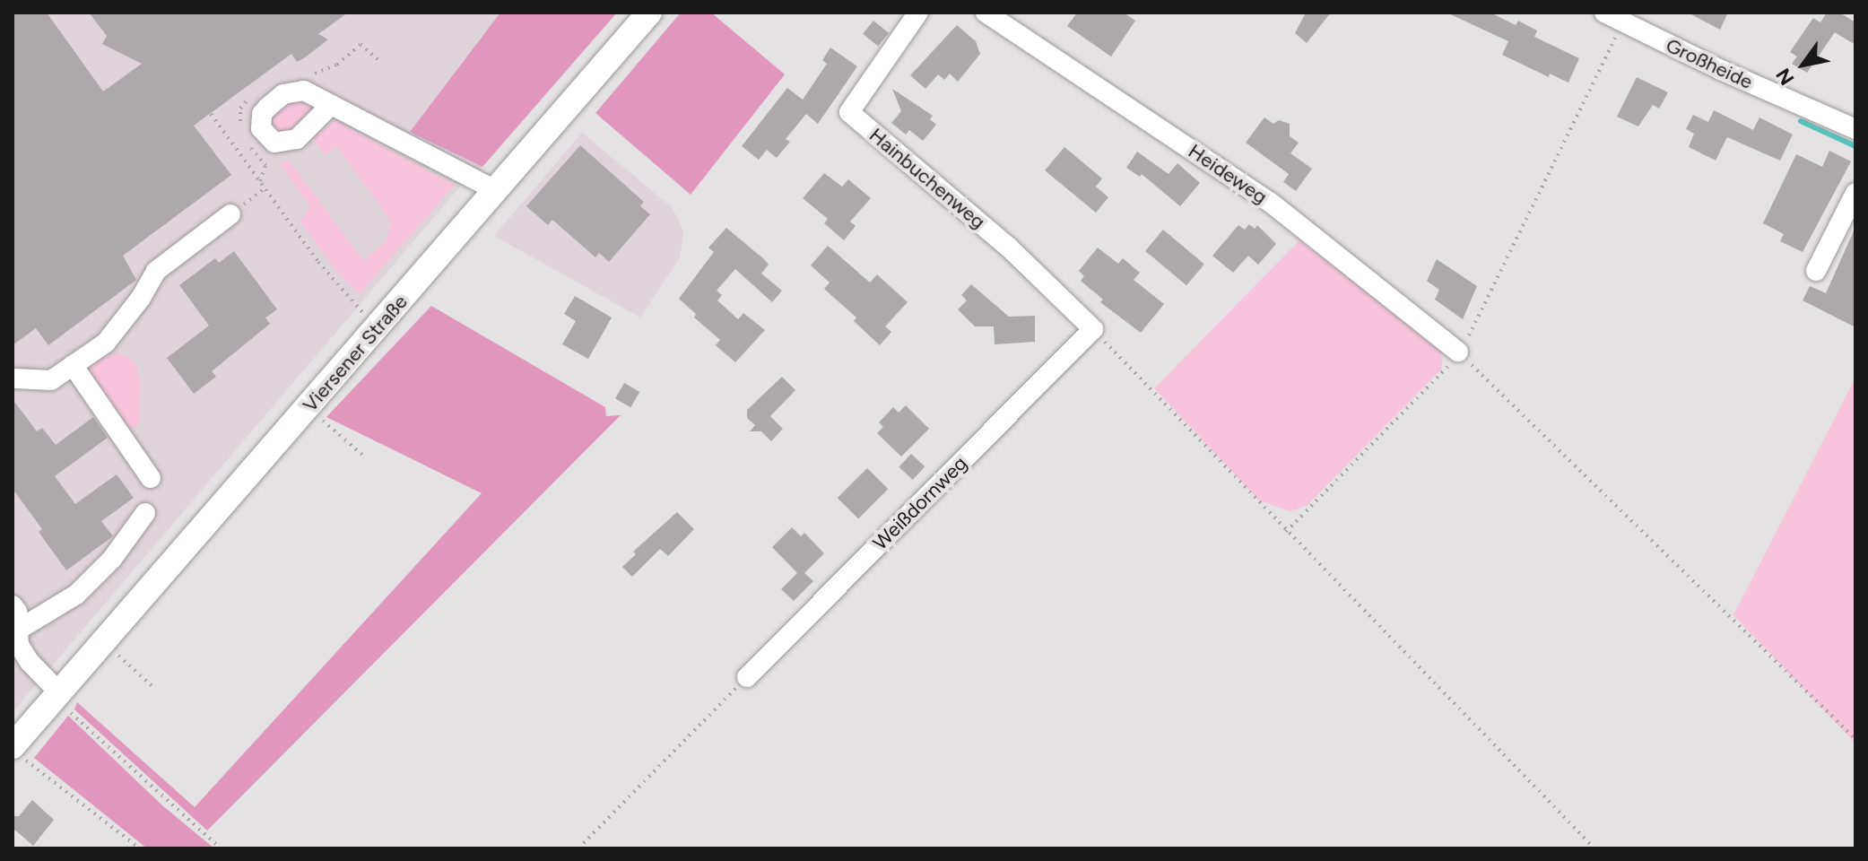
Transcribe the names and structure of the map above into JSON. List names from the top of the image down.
{
  "streets": {
    "main road": ["Viersener Straße"],
    "street": [
      "Großheide",
      "Heideweg",
      "Hainbuchenweg",
      "Weißdornweg"
    ]
  },
  "crossings": [
    ["Hainbuchenweg", "Weißdornweg"]
  ],
  "north": "bottom left"
}
